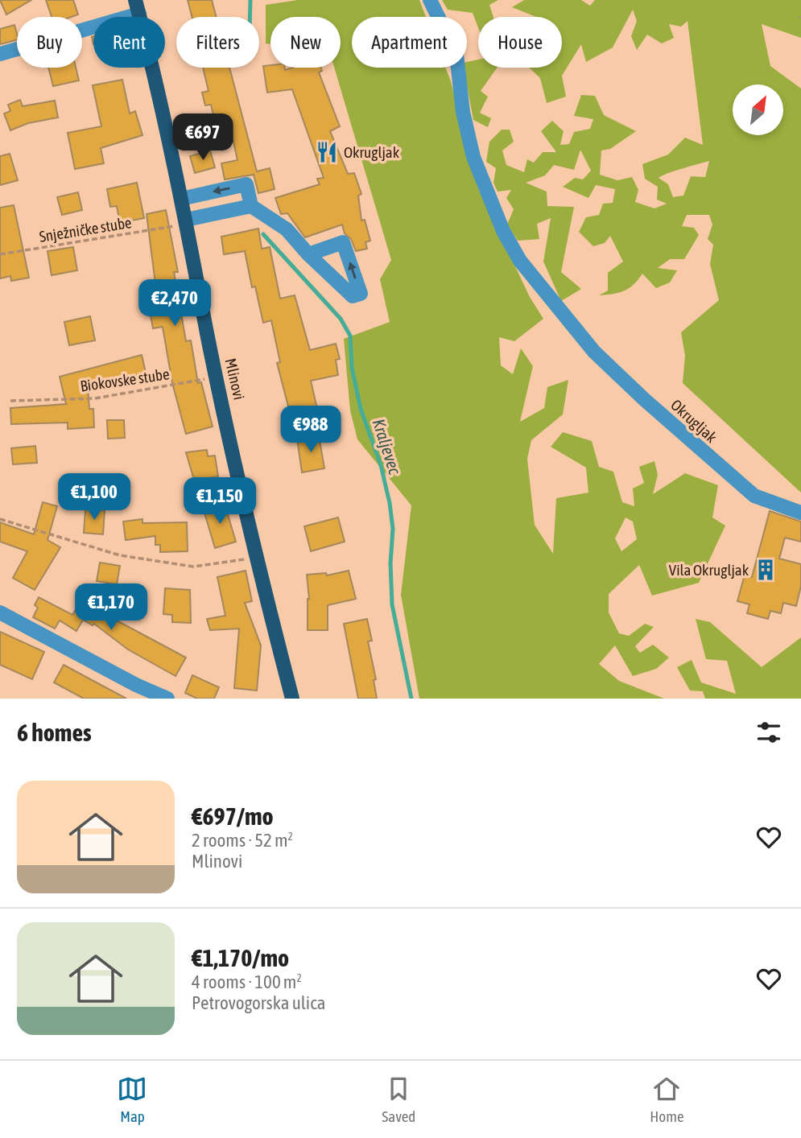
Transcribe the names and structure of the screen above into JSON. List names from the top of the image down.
{
  "streets": {
    "main road": ["Mlinovi"],
    "street": ["Okrugljak"],
    "path": ["Snježničke stube", "Biokovske stube"]
  },
  "crossings": [
    ["Snježničke stube", "Mlinovi"]
  ],
  "water": ["Kraljevec"],
  "places": {
    "restaurant": ["Okrugljak"],
    "building": ["Vila Okrugljak"]
  },
  "north": "top right",
  "page": {
    "chip": [
      "Buy",
      "Rent",
      "Filters",
      "New",
      "Apartment",
      "House"
    ],
    "price": [
      "€697",
      "€2,470",
      "€988",
      "€1,100",
      "€1,150",
      "€1,170"
    ],
    "heading": "6 homes",
    "list": [
      {
        "name": "€697/mo",
        "note": "2 rooms · 52 m² · Mlinovi"
      },
      {
        "name": "€1,170/mo",
        "note": "4 rooms · 100 m² · Petrovogorska ulica"
      }
    ],
    "tabs": ["Map", "Saved", "Home"]
  }
}
